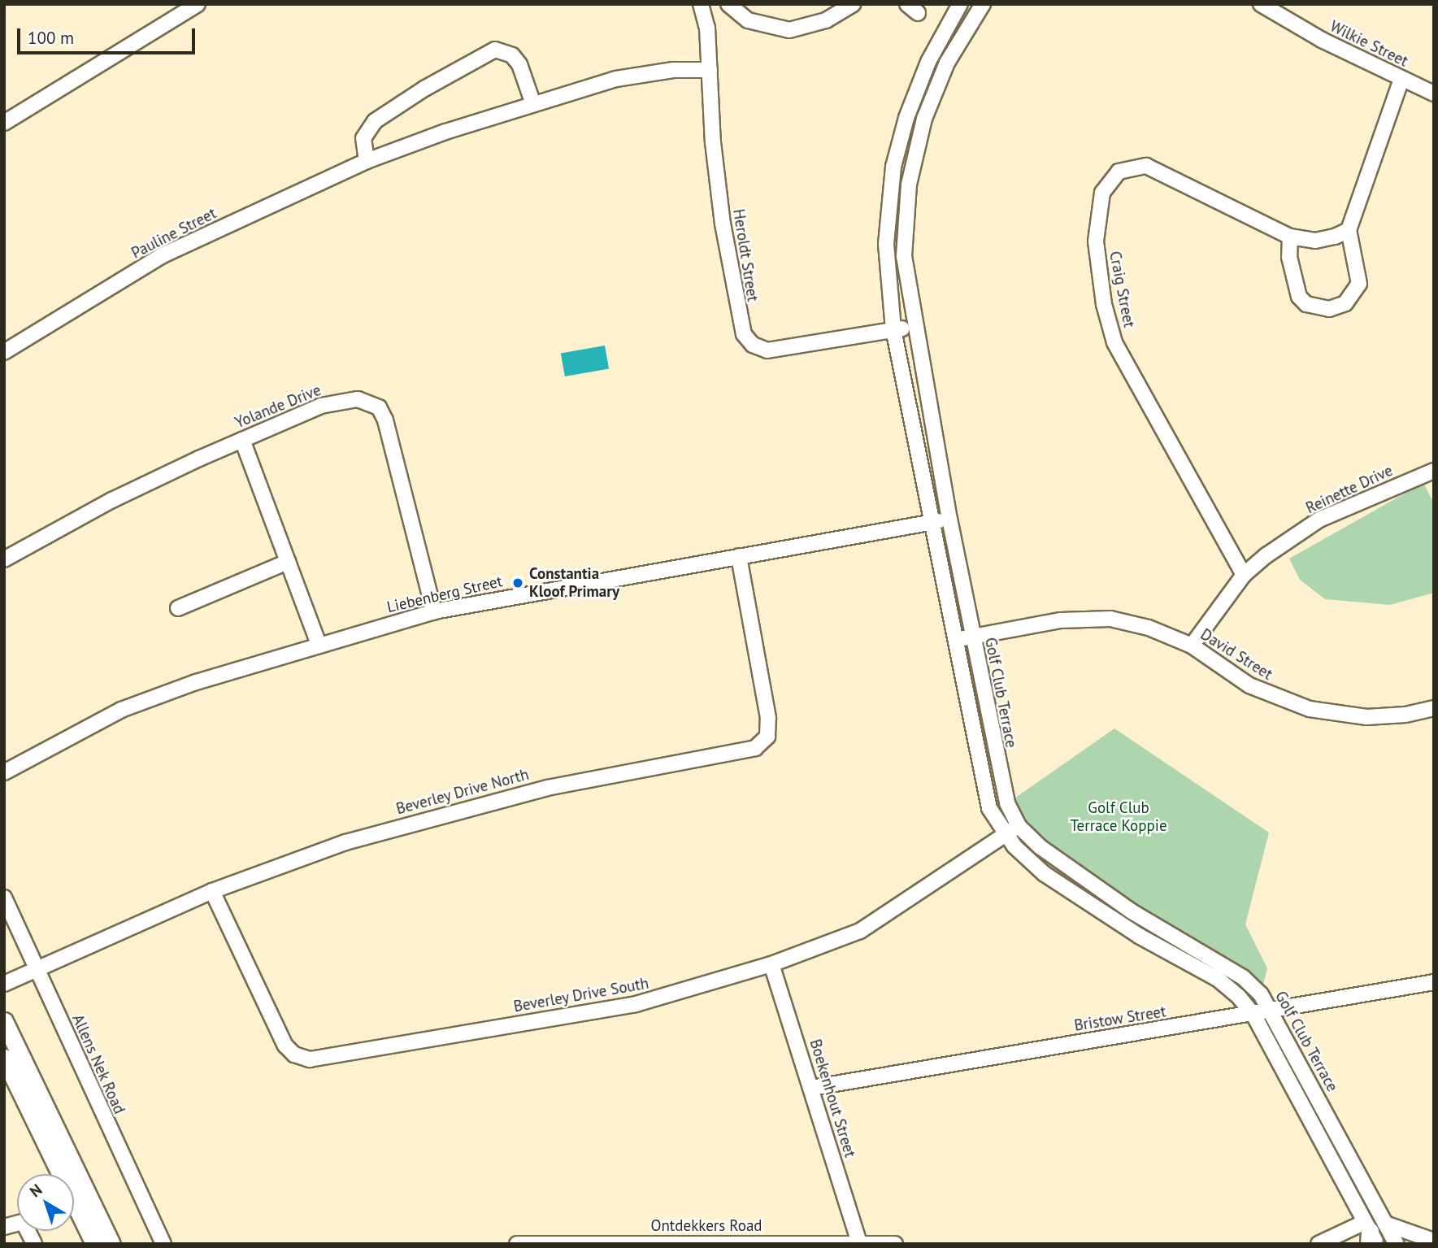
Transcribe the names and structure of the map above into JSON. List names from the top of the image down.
{
  "streets": {
    "street": [
      "Wilkie Street",
      "Pauline Street",
      "Heroldt Street",
      "Craig Street",
      "Yolande Drive",
      "Reinette Drive",
      "Liebenberg Street",
      "David Street",
      "Golf Club Terrace",
      "Beverley Drive North",
      "Beverley Drive South",
      "Bristow Street",
      "Allens Nek Road",
      "Boekenhout Street",
      "Ontdekkers Road"
    ]
  },
  "crossings": [
    ["Pauline Street", "Heroldt Street"],
    ["Heroldt Street", "Golf Club Terrace"],
    ["Craig Street", "Reinette Drive"],
    ["Yolande Drive", "Liebenberg Street"],
    ["Reinette Drive", "David Street"],
    ["Liebenberg Street", "Golf Club Terrace"],
    ["Liebenberg Street", "Beverley Drive North"],
    ["David Street", "Golf Club Terrace"],
    ["Golf Club Terrace", "Beverley Drive South"],
    ["Golf Club Terrace", "Bristow Street"],
    ["Beverley Drive North", "Beverley Drive South"],
    ["Beverley Drive North", "Allens Nek Road"],
    ["Beverley Drive South", "Boekenhout Street"],
    ["Bristow Street", "Boekenhout Street"],
    ["Boekenhout Street", "Ontdekkers Road"]
  ],
  "parks": ["Golf Club Terrace Koppie"],
  "places": ["Constantia Kloof Primary"],
  "scale_bar": "100 m",
  "north": "top left"
}
